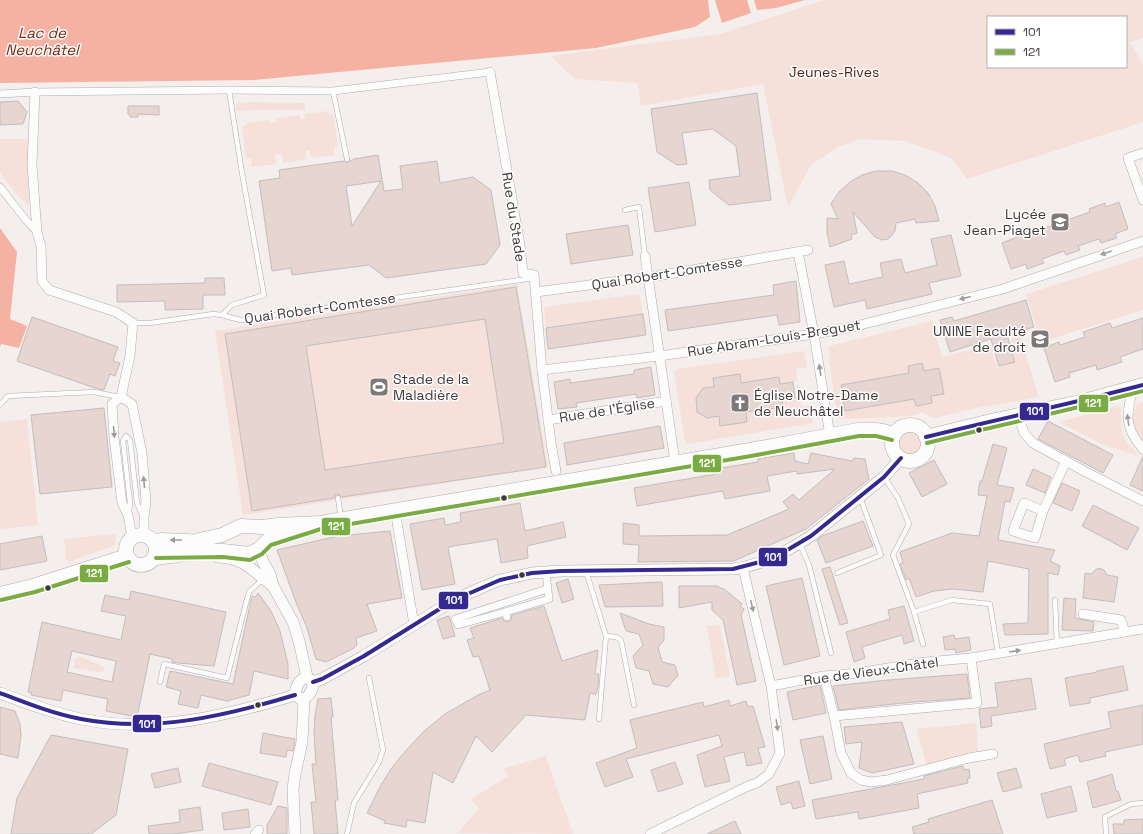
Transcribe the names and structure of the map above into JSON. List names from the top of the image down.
{
  "streets": {
    "street": [
      "Rue du Stade",
      "Quai Robert-Comtesse",
      "Rue Abram-Louis-Breguet",
      "Rue de l'Église",
      "Rue de Vieux-Châtel"
    ]
  },
  "crossings": [
    ["Rue du Stade", "Quai Robert-Comtesse"],
    ["Rue du Stade", "Rue Abram-Louis-Breguet"],
    ["Rue du Stade", "Rue de l'Église"]
  ],
  "one_way": ["Rue Abram-Louis-Breguet"],
  "water": ["Lac de Neuchâtel"],
  "parks": ["Jeunes-Rives"],
  "places": {
    "school or university": ["Lycée Jean-Piaget", "UNINE Faculté de droit"],
    "sports": ["Stade de la Maladière"],
    "church": ["Église Notre-Dame de Neuchâtel"]
  },
  "lines": ["transit line 101", "transit line 121"],
  "legend": ["101", "121"]
}
